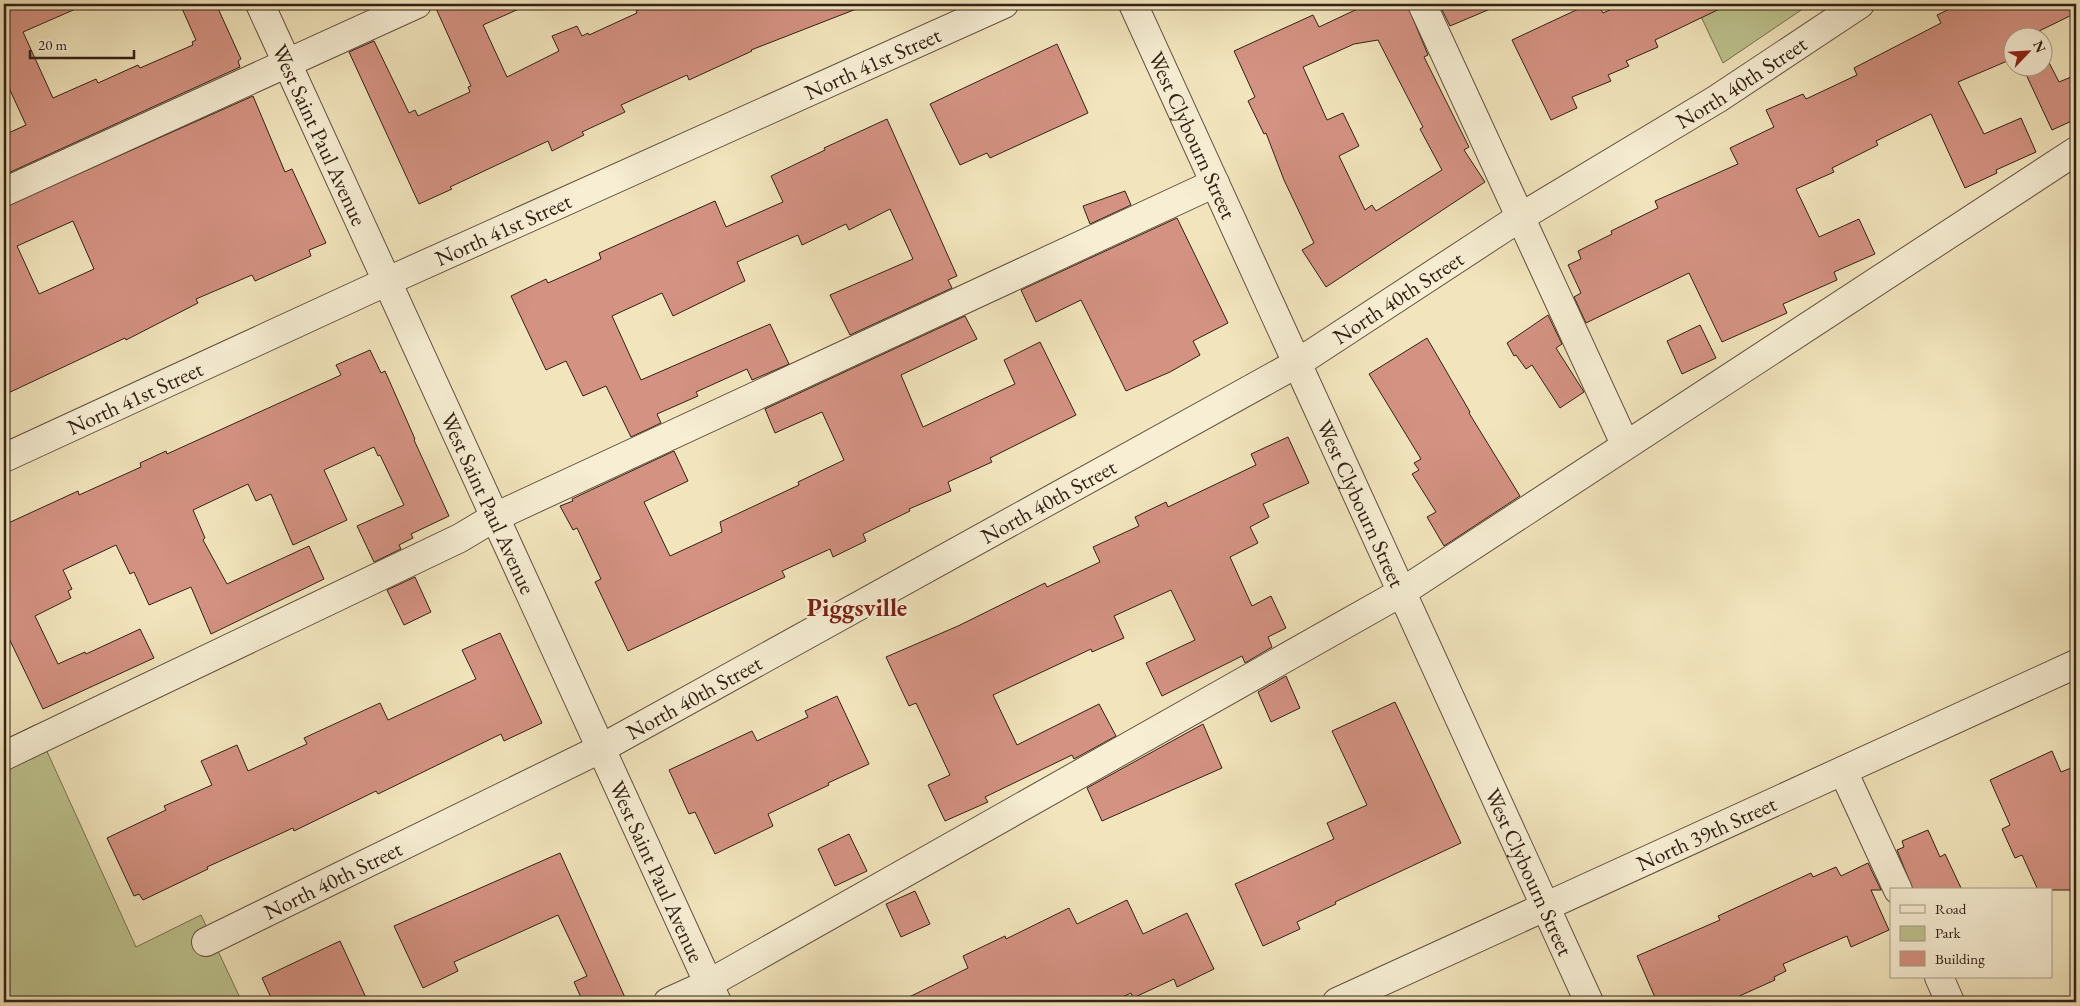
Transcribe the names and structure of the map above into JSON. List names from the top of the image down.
{
  "streets": {
    "street": [
      "North 41st Street",
      "North 40th Street",
      "West Saint Paul Avenue",
      "West Clybourn Street",
      "North 39th Street"
    ]
  },
  "crossings": [
    ["North 41st Street", "West Saint Paul Avenue"],
    ["North 40th Street", "West Saint Paul Avenue"],
    ["North 40th Street", "West Clybourn Street"],
    ["West Clybourn Street", "North 39th Street"]
  ],
  "districts": ["Piggsville"],
  "legend": ["Road", "Park", "Building"],
  "scale_bar": "20 m",
  "north": "top right"
}
